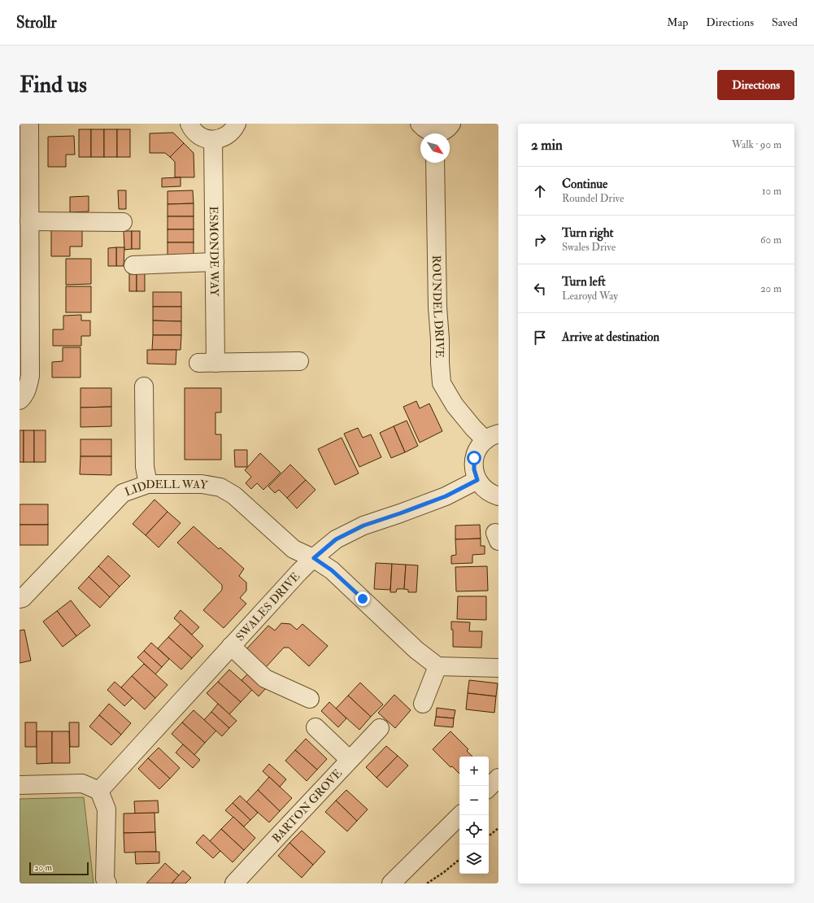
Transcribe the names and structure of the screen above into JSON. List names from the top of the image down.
{
  "streets": {
    "street": [
      "ESMONDE WAY",
      "ROUNDEL DRIVE",
      "LIDDELL WAY",
      "SWALES DRIVE",
      "BARTON GROVE"
    ]
  },
  "crossings": [
    ["ROUNDEL DRIVE", "SWALES DRIVE"],
    ["LIDDELL WAY", "SWALES DRIVE"]
  ],
  "scale_bar": "20 m",
  "north": "bottom right",
  "page": {
    "header": "Strollr",
    "nav": ["Map", "Directions", "Saved"],
    "buttons": "Directions",
    "title": "Find us",
    "heading": ["2 min", "Walk · 90 m"],
    "list": [
      ["Continue", "Roundel Drive", "10 m"],
      ["Turn right", "Swales Drive", "60 m"],
      ["Turn left", "Learoyd Way", "20 m"],
      "Arrive at destination"
    ],
    "map_buttons": ["+", "−"],
    "scale": "20 m"
  }
}
